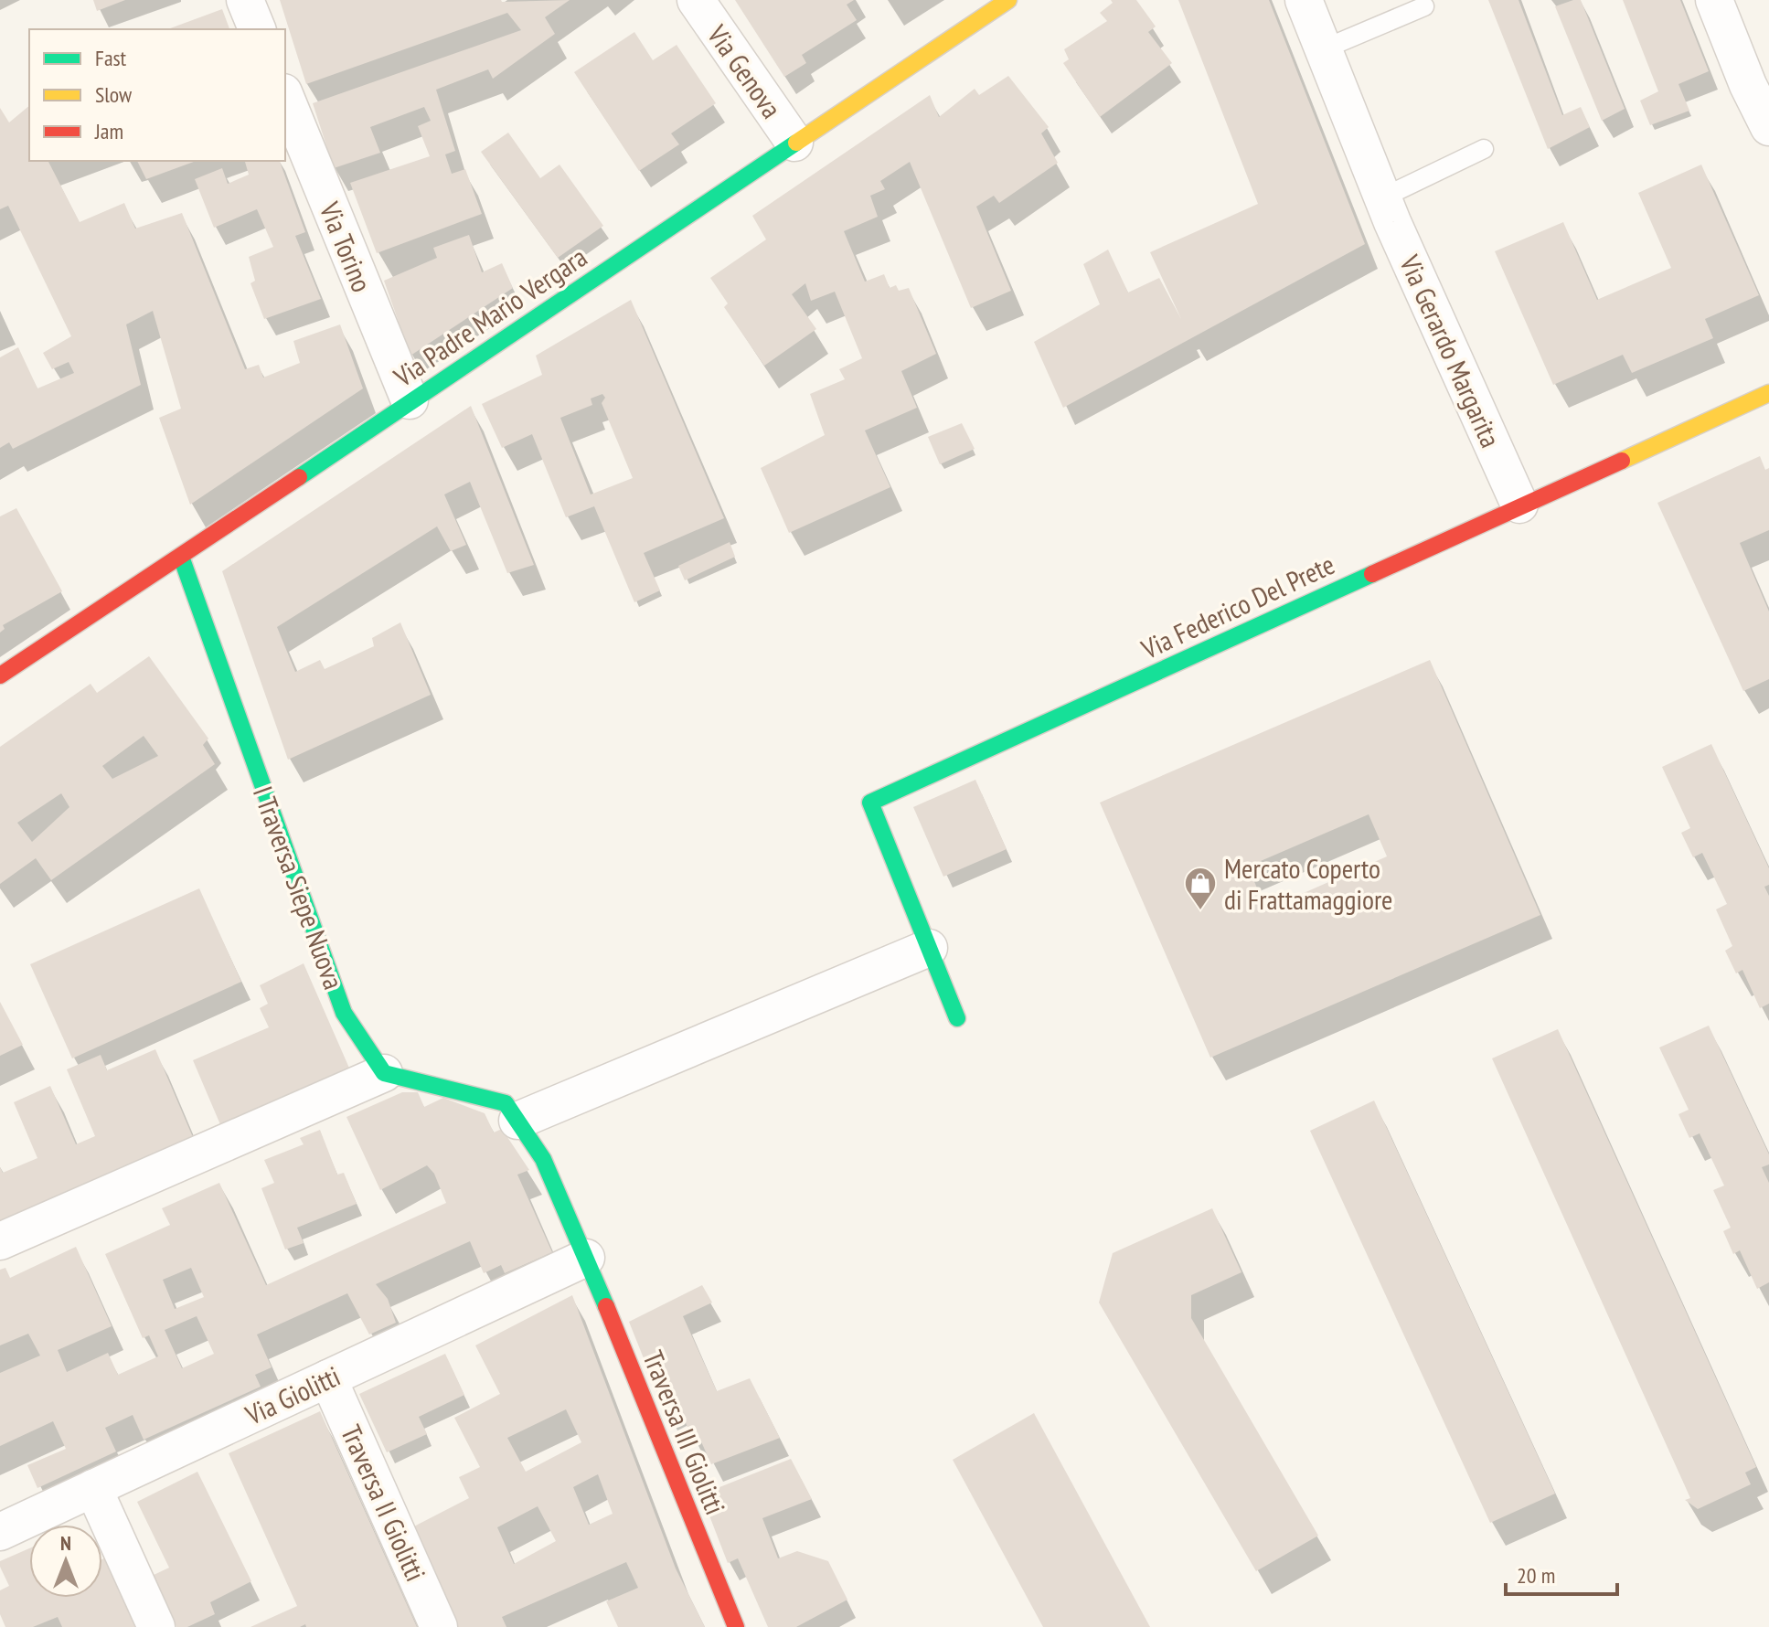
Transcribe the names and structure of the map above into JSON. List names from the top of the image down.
{
  "streets": {
    "street": [
      "Via Genova",
      "Via Torino",
      "Via Padre Mario Vergara",
      "Via Gerardo Margarita",
      "Via Federico Del Prete",
      "I Traversa Siepe Nuova",
      "Via Giolitti",
      "Traversa III Giolitti",
      "Traversa II Giolitti"
    ]
  },
  "crossings": [
    ["Via Genova", "Via Padre Mario Vergara"],
    ["Via Torino", "Via Padre Mario Vergara"],
    ["Via Padre Mario Vergara", "I Traversa Siepe Nuova"],
    ["Via Gerardo Margarita", "Via Federico Del Prete"],
    ["Via Giolitti", "Traversa III Giolitti"],
    ["Via Giolitti", "Traversa II Giolitti"]
  ],
  "places": {
    "shop": ["Mercato Coperto di Frattamaggiore"]
  },
  "legend": ["Fast", "Slow", "Jam"],
  "scale_bar": "20 m",
  "north": "top"
}
